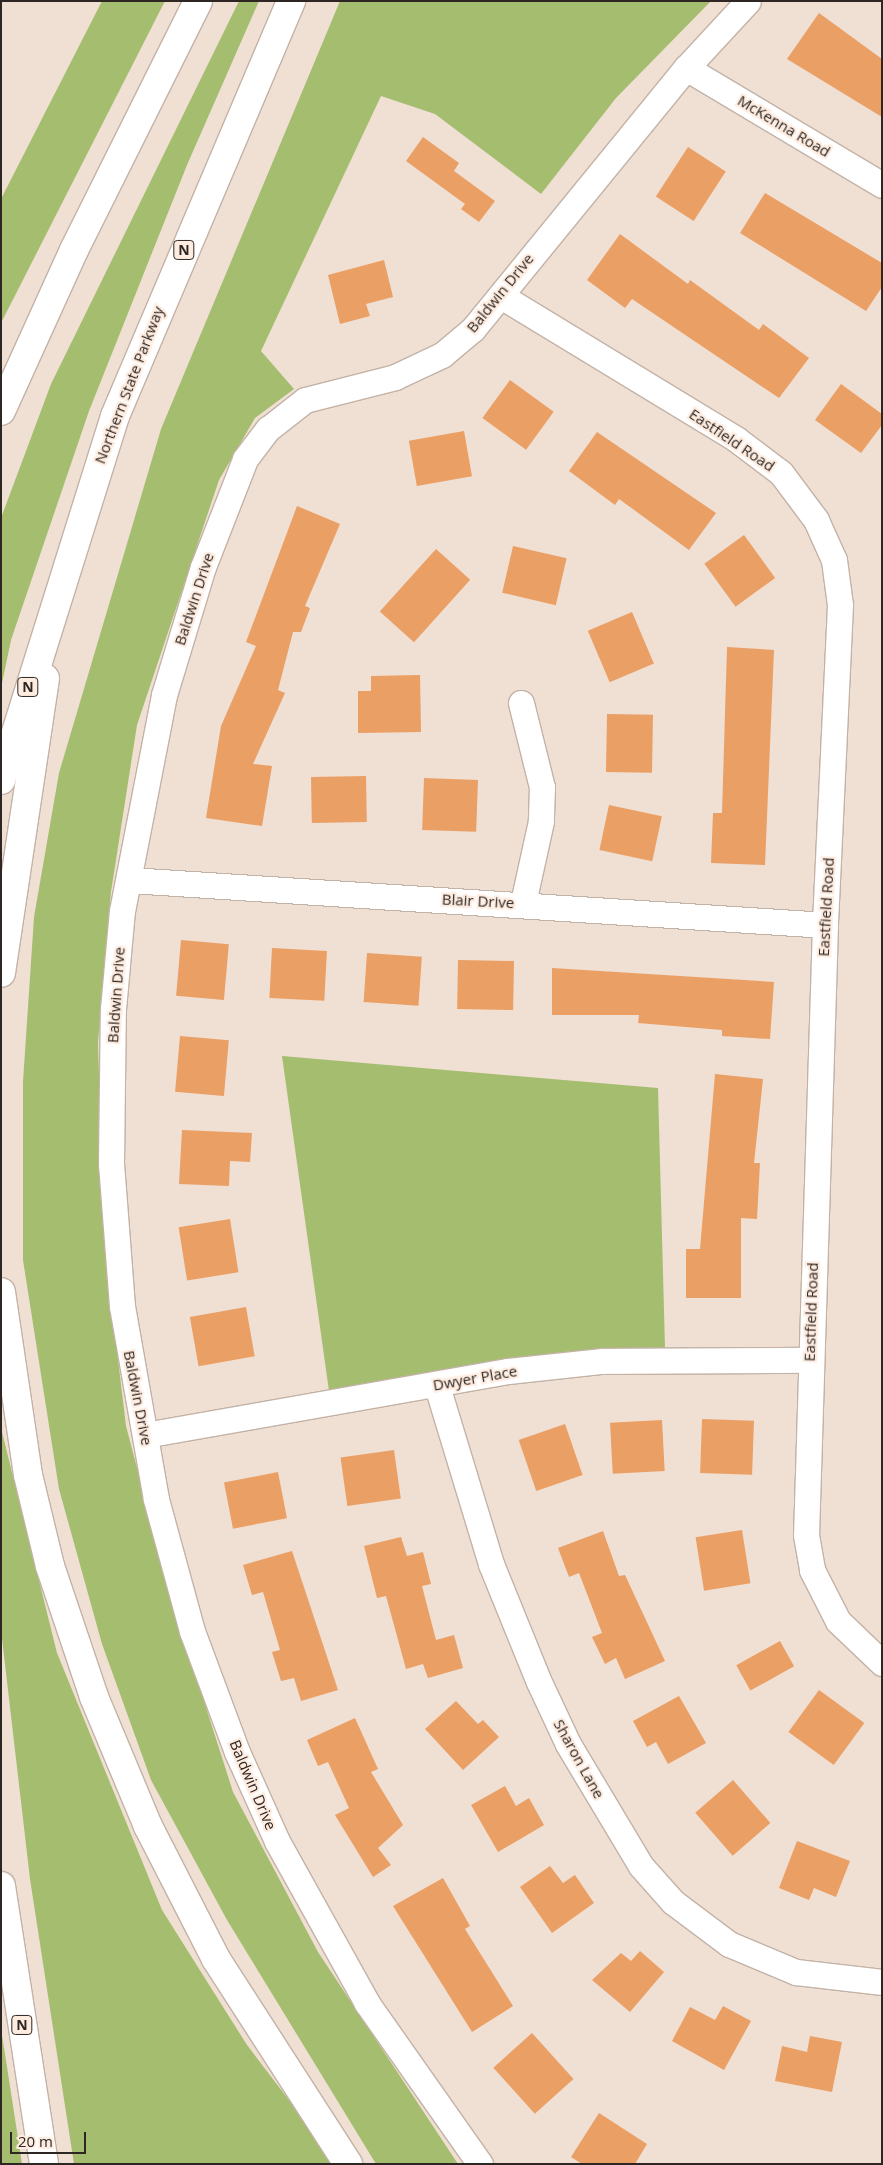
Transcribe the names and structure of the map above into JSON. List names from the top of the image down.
{
  "streets": {
    "highway": ["N", "Northern State Parkway"],
    "street": [
      "McKenna Road",
      "Baldwin Drive",
      "Eastfield Road",
      "Blair Drive",
      "Dwyer Place",
      "Sharon Lane"
    ]
  },
  "crossings": [
    ["McKenna Road", "Baldwin Drive"],
    ["Baldwin Drive", "Eastfield Road"],
    ["Baldwin Drive", "Blair Drive"],
    ["Baldwin Drive", "Dwyer Place"],
    ["Eastfield Road", "Blair Drive"],
    ["Eastfield Road", "Dwyer Place"],
    ["Dwyer Place", "Sharon Lane"]
  ],
  "scale_bar": "20 m"
}
